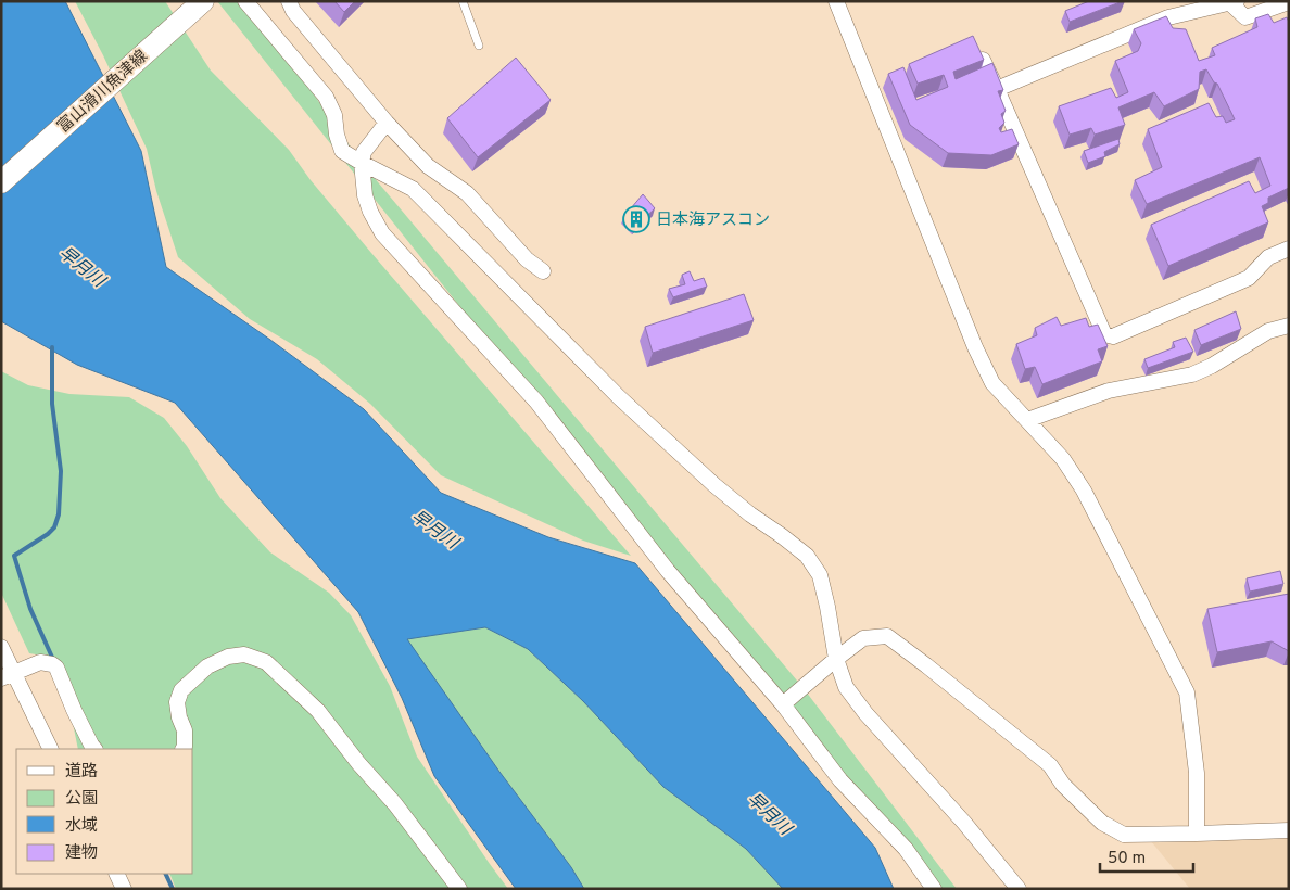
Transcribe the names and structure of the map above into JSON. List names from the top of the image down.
{
  "streets": {
    "main road": ["富山滑川魚津線"]
  },
  "water": ["早月川"],
  "places": {
    "building": ["日本海アスコン"]
  },
  "legend": [
    "道路",
    "公園",
    "水域",
    "建物"
  ],
  "scale_bar": "50 m"
}
